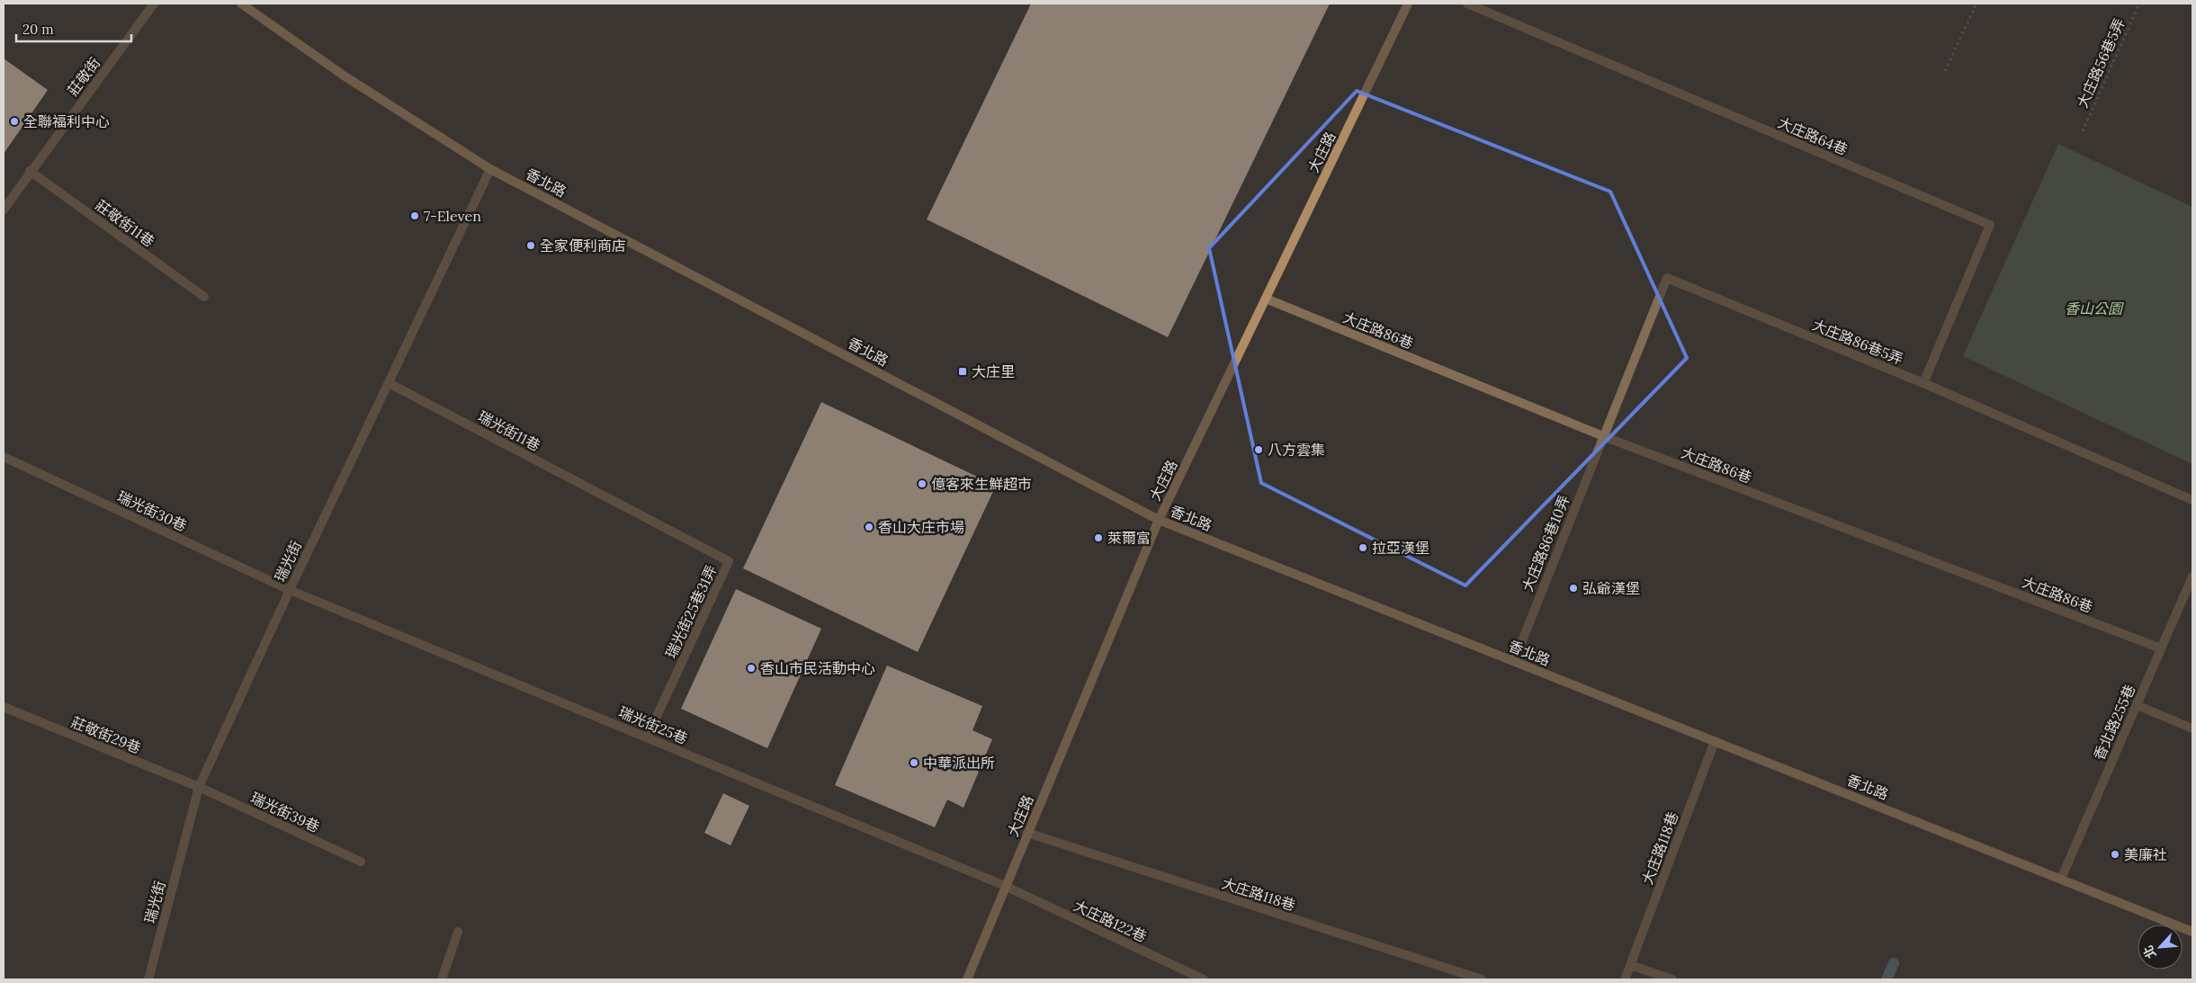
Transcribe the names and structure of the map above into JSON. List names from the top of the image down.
{
  "streets": {
    "street": [
      "莊敬街",
      "大庄路64巷",
      "大庄路",
      "香北路",
      "莊敬街11巷",
      "大庄路86巷",
      "大庄路86巷5弄",
      "瑞光街11巷",
      "瑞光街30巷",
      "大庄路86巷10弄",
      "瑞光街",
      "瑞光街25巷31弄",
      "香北路255巷",
      "瑞光街25巷",
      "莊敬街29巷",
      "瑞光街39巷",
      "大庄路118巷",
      "大庄路122巷"
    ],
    "path": ["大庄路56巷5弄"]
  },
  "crossings": [
    ["莊敬街", "莊敬街11巷"],
    ["大庄路64巷", "大庄路86巷5弄"],
    ["大庄路", "香北路"],
    ["大庄路", "大庄路86巷"],
    ["大庄路", "瑞光街25巷"],
    ["大庄路", "大庄路118巷"],
    ["大庄路", "大庄路122巷"],
    ["香北路", "大庄路86巷10弄"],
    ["香北路", "瑞光街"],
    ["香北路", "香北路255巷"],
    ["香北路", "大庄路118巷"],
    ["大庄路86巷", "大庄路86巷5弄"],
    ["大庄路86巷", "大庄路86巷10弄"],
    ["大庄路86巷", "香北路255巷"],
    ["大庄路86巷5弄", "大庄路86巷10弄"],
    ["瑞光街11巷", "瑞光街"],
    ["瑞光街11巷", "瑞光街25巷31弄"],
    ["瑞光街30巷", "瑞光街"],
    ["瑞光街30巷", "瑞光街25巷"],
    ["瑞光街", "瑞光街25巷"],
    ["瑞光街", "莊敬街29巷"],
    ["瑞光街", "瑞光街39巷"],
    ["瑞光街25巷31弄", "瑞光街25巷"],
    ["瑞光街25巷", "大庄路122巷"],
    ["莊敬街29巷", "瑞光街39巷"]
  ],
  "parks": ["香山公園"],
  "places": {
    "other": [
      "全聯福利中心",
      "7-Eleven",
      "全家便利商店",
      "八方雲集",
      "億客來生鮮超市",
      "香山大庄市場",
      "萊爾富",
      "拉亞漢堡",
      "弘爺漢堡",
      "香山市民活動中心",
      "中華派出所",
      "美廉社"
    ],
    "transit": ["大庄里"]
  },
  "scale_bar": "20 m",
  "north": "bottom left"
}
